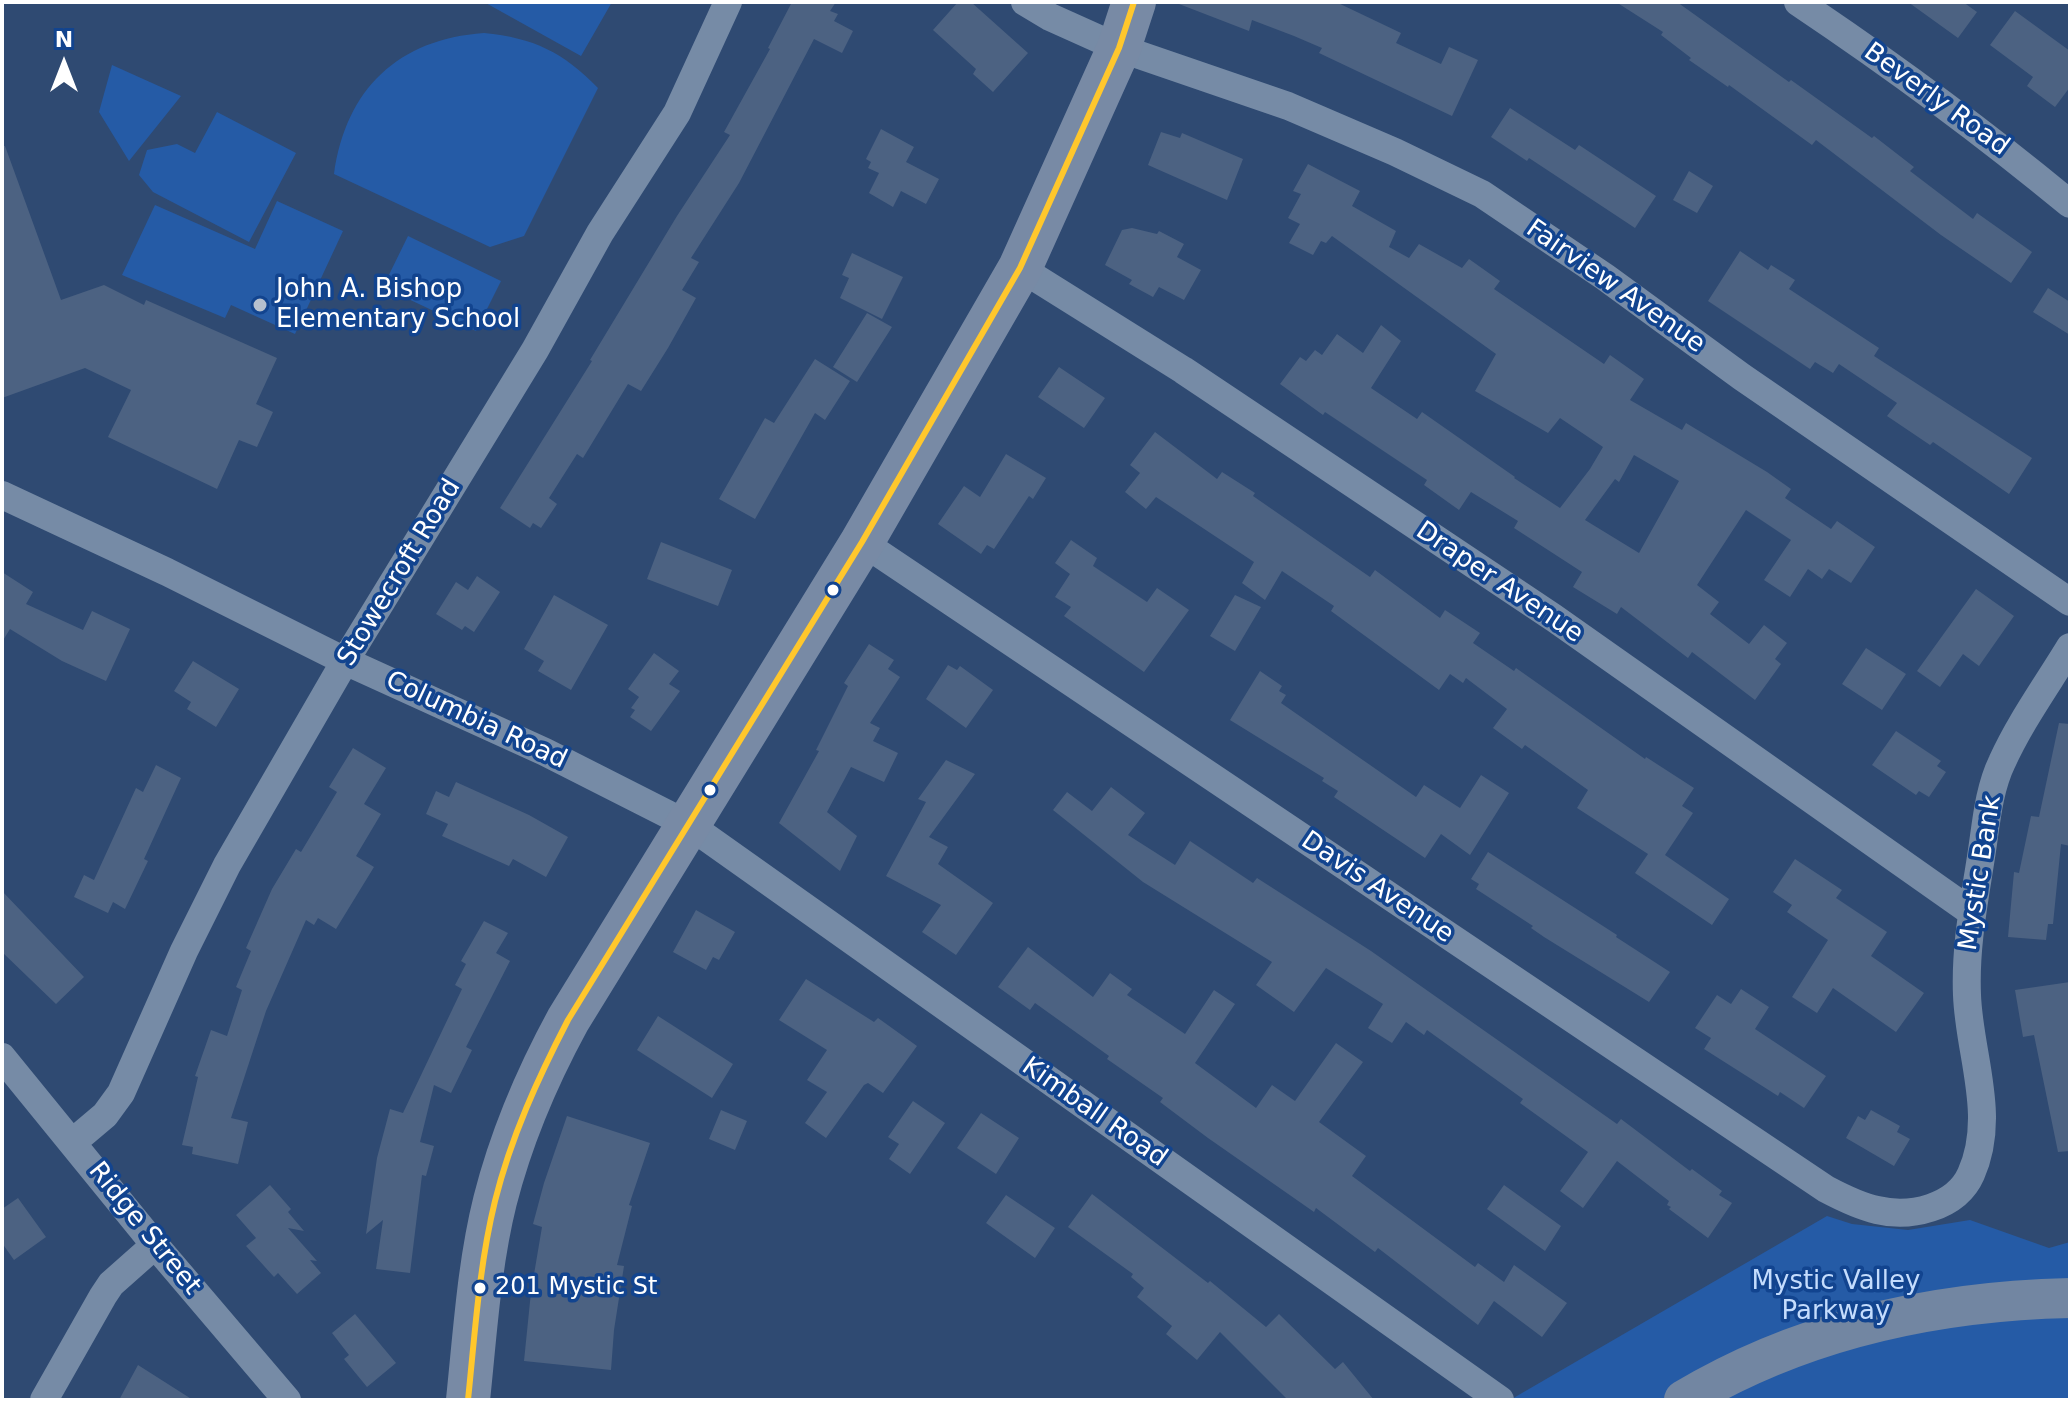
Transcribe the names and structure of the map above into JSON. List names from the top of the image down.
{
  "streets": {
    "street": [
      "Beverly Road",
      "Fairview Avenue",
      "Stowecroft Road",
      "Draper Avenue",
      "Columbia Road",
      "Mystic Bank",
      "Davis Avenue",
      "Kimball Road",
      "Ridge Street"
    ]
  },
  "crossings": [
    ["Stowecroft Road", "Columbia Road"],
    ["Stowecroft Road", "Ridge Street"],
    ["Draper Avenue", "Mystic Bank"],
    ["Columbia Road", "Kimball Road"],
    ["Mystic Bank", "Davis Avenue"]
  ],
  "parks": ["Mystic Valley Parkway"],
  "places": ["John A. Bishop Elementary School", "201 Mystic St"],
  "north": "top"
}
